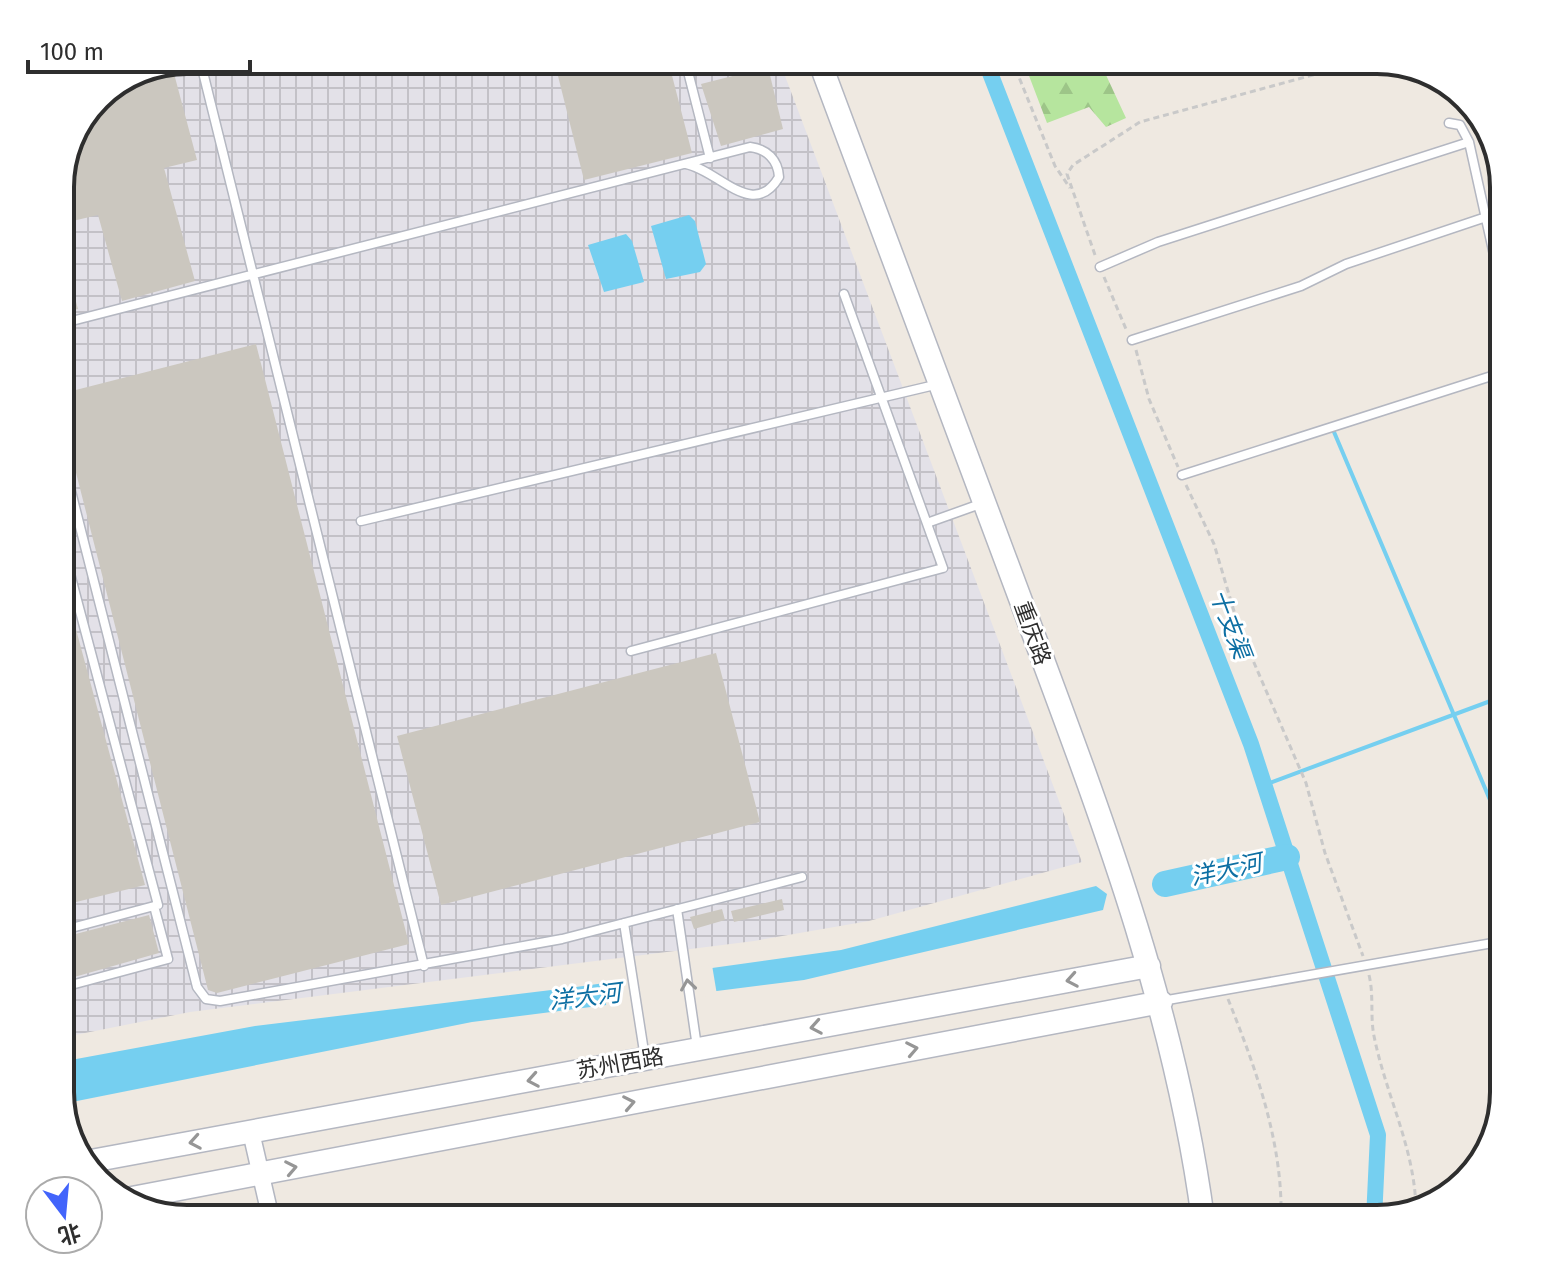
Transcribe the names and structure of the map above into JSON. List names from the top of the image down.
{
  "streets": {
    "main road": ["重庆路", "苏州西路"]
  },
  "crossings": [
    ["重庆路", "苏州西路"]
  ],
  "water": ["十支渠", "洋大河"],
  "scale_bar": "100 m",
  "north": "bottom"
}
